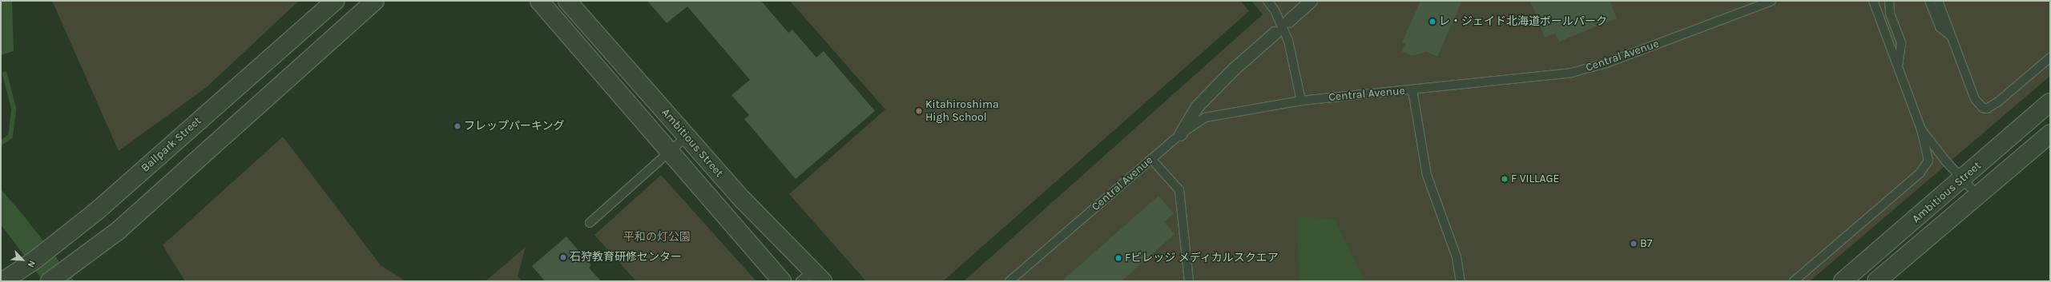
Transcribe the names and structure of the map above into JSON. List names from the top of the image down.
{
  "streets": {
    "street": ["Ambitious Street", "Ballpark Street"],
    "lane": ["Central Avenue"]
  },
  "parks": ["平和の灯公園"],
  "places": [
    "レ・ジェイド北海道ボールパーク",
    "Kitahiroshima High School",
    "フレップパーキング",
    "F VILLAGE",
    "B7",
    "石狩教育研修センター",
    "Fビレッジ メディカルスクエア"
  ],
  "north": "bottom right"
}
